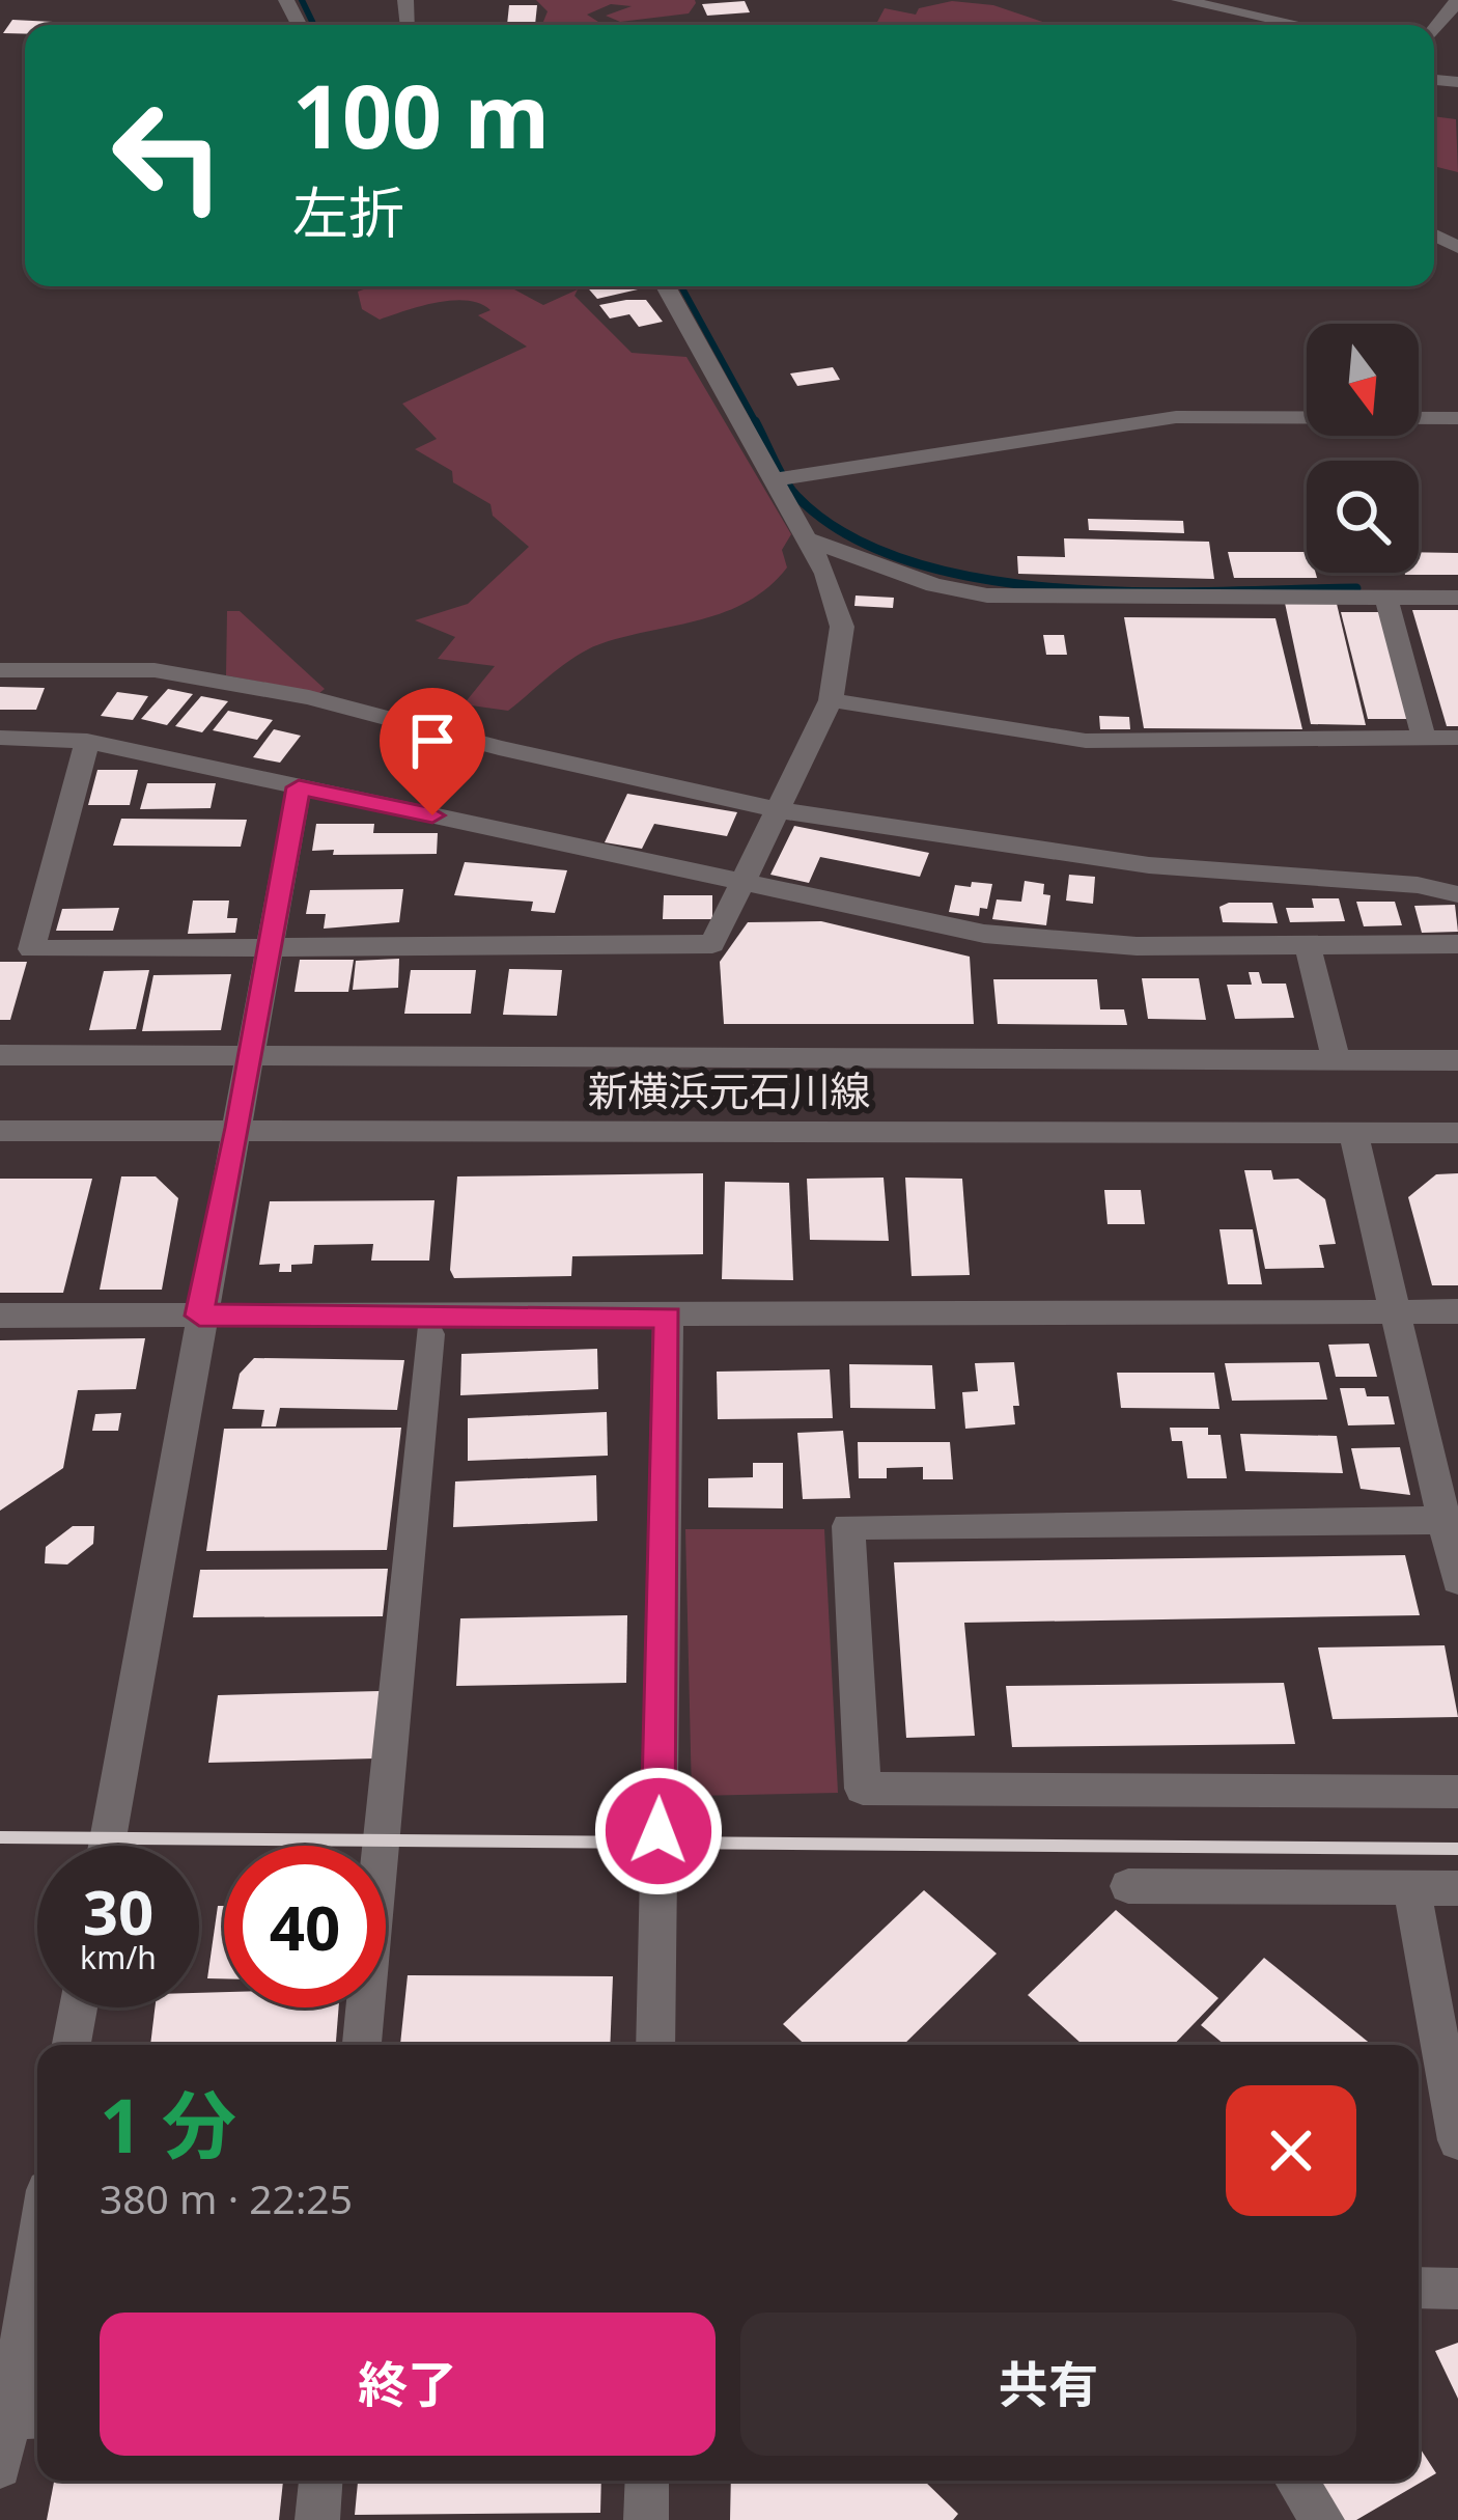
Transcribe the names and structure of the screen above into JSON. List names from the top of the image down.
{
  "streets": {
    "street": ["新横浜元石川線"]
  },
  "north": "bottom",
  "page": {
    "turn": ["100 m", "左折"],
    "speed": "30 km/h",
    "limit": "40",
    "heading": ["1 分", "380 m · 22:25"],
    "buttons": ["終了", "共有"]
  }
}
